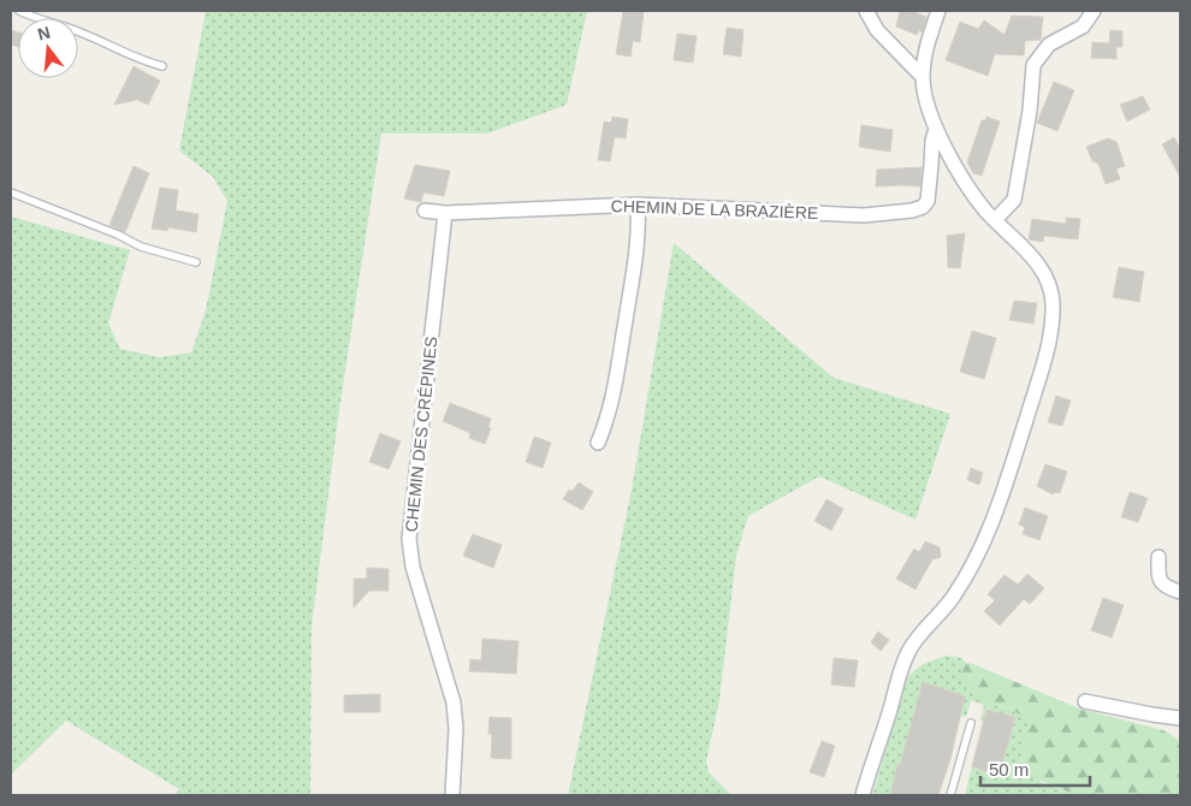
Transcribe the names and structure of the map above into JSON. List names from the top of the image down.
{
  "streets": {
    "street": ["CHEMIN DE LA BRAZIÈRE", "CHEMIN DES CRÉPINES"]
  },
  "crossings": [
    ["CHEMIN DE LA BRAZIÈRE", "CHEMIN DES CRÉPINES"]
  ],
  "scale_bar": "50 m",
  "north": "top"
}
